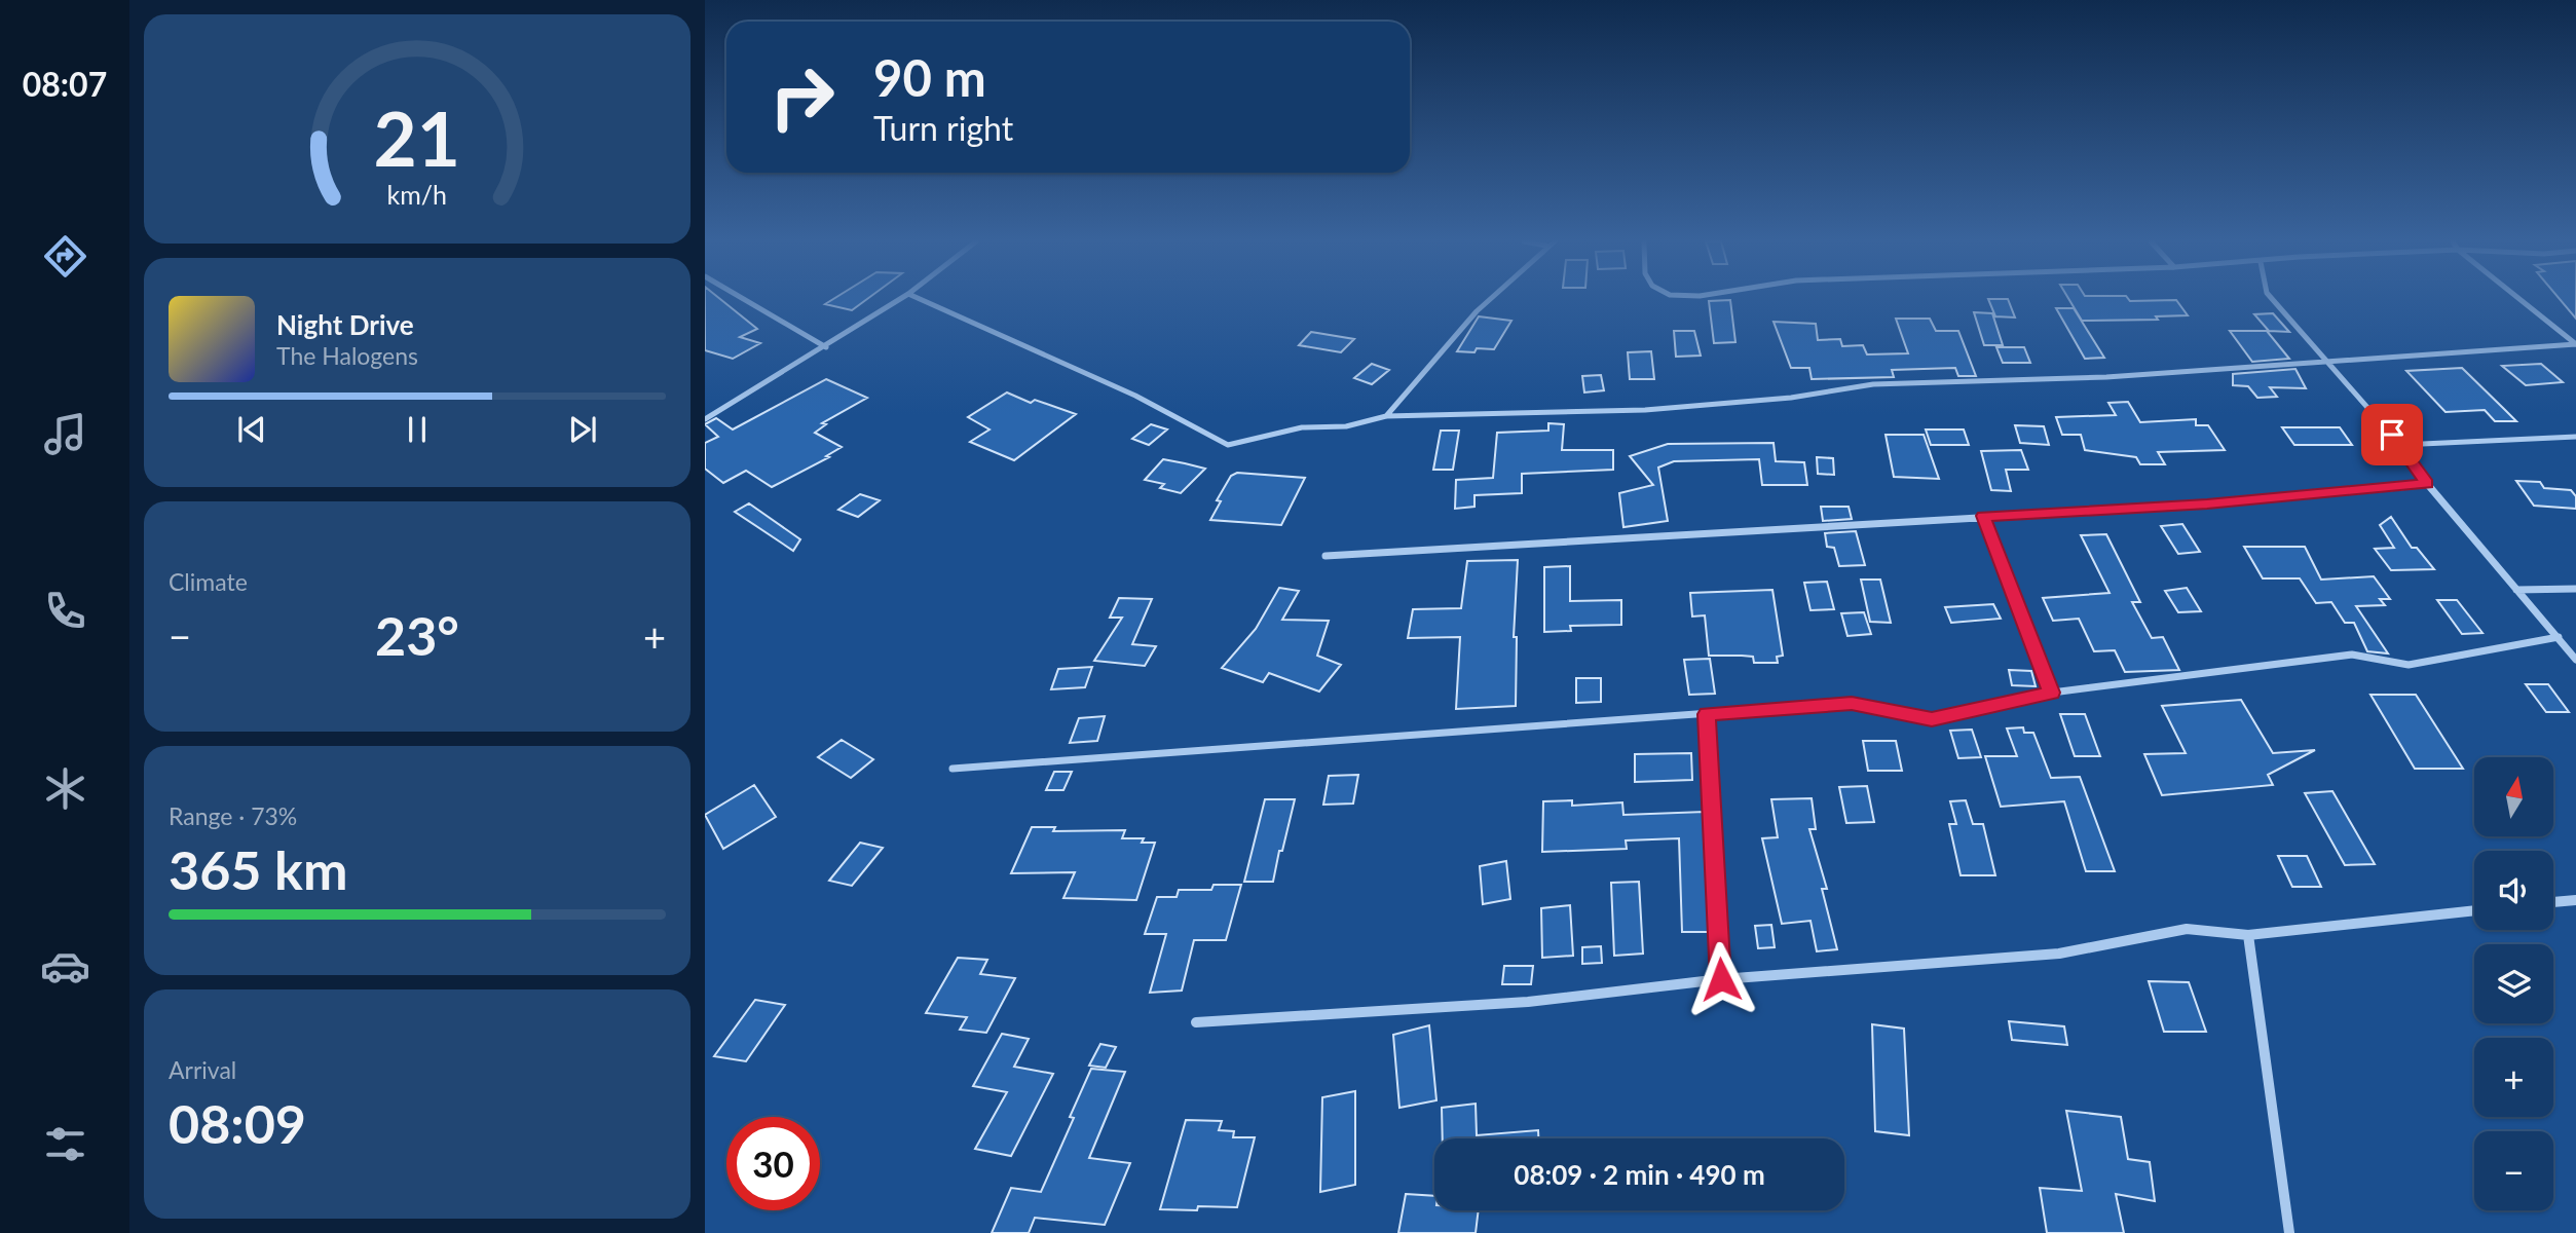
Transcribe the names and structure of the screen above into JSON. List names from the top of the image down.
{
  "north": "top",
  "page": {
    "tabs": "08:07",
    "turn": ["90 m", "Turn right"],
    "song": ["Night Drive", "The Halogens"],
    "tile": [
      "Climate",
      ["Range · 73%", "365 km"],
      ["Arrival", "08:09"]
    ],
    "heat": ["−", "23°", "+"],
    "map_buttons": ["+", "−"],
    "limit": "30",
    "trip": "08:09 · 2 min · 490 m",
    "gauge": ["21", "km/h"]
  }
}
